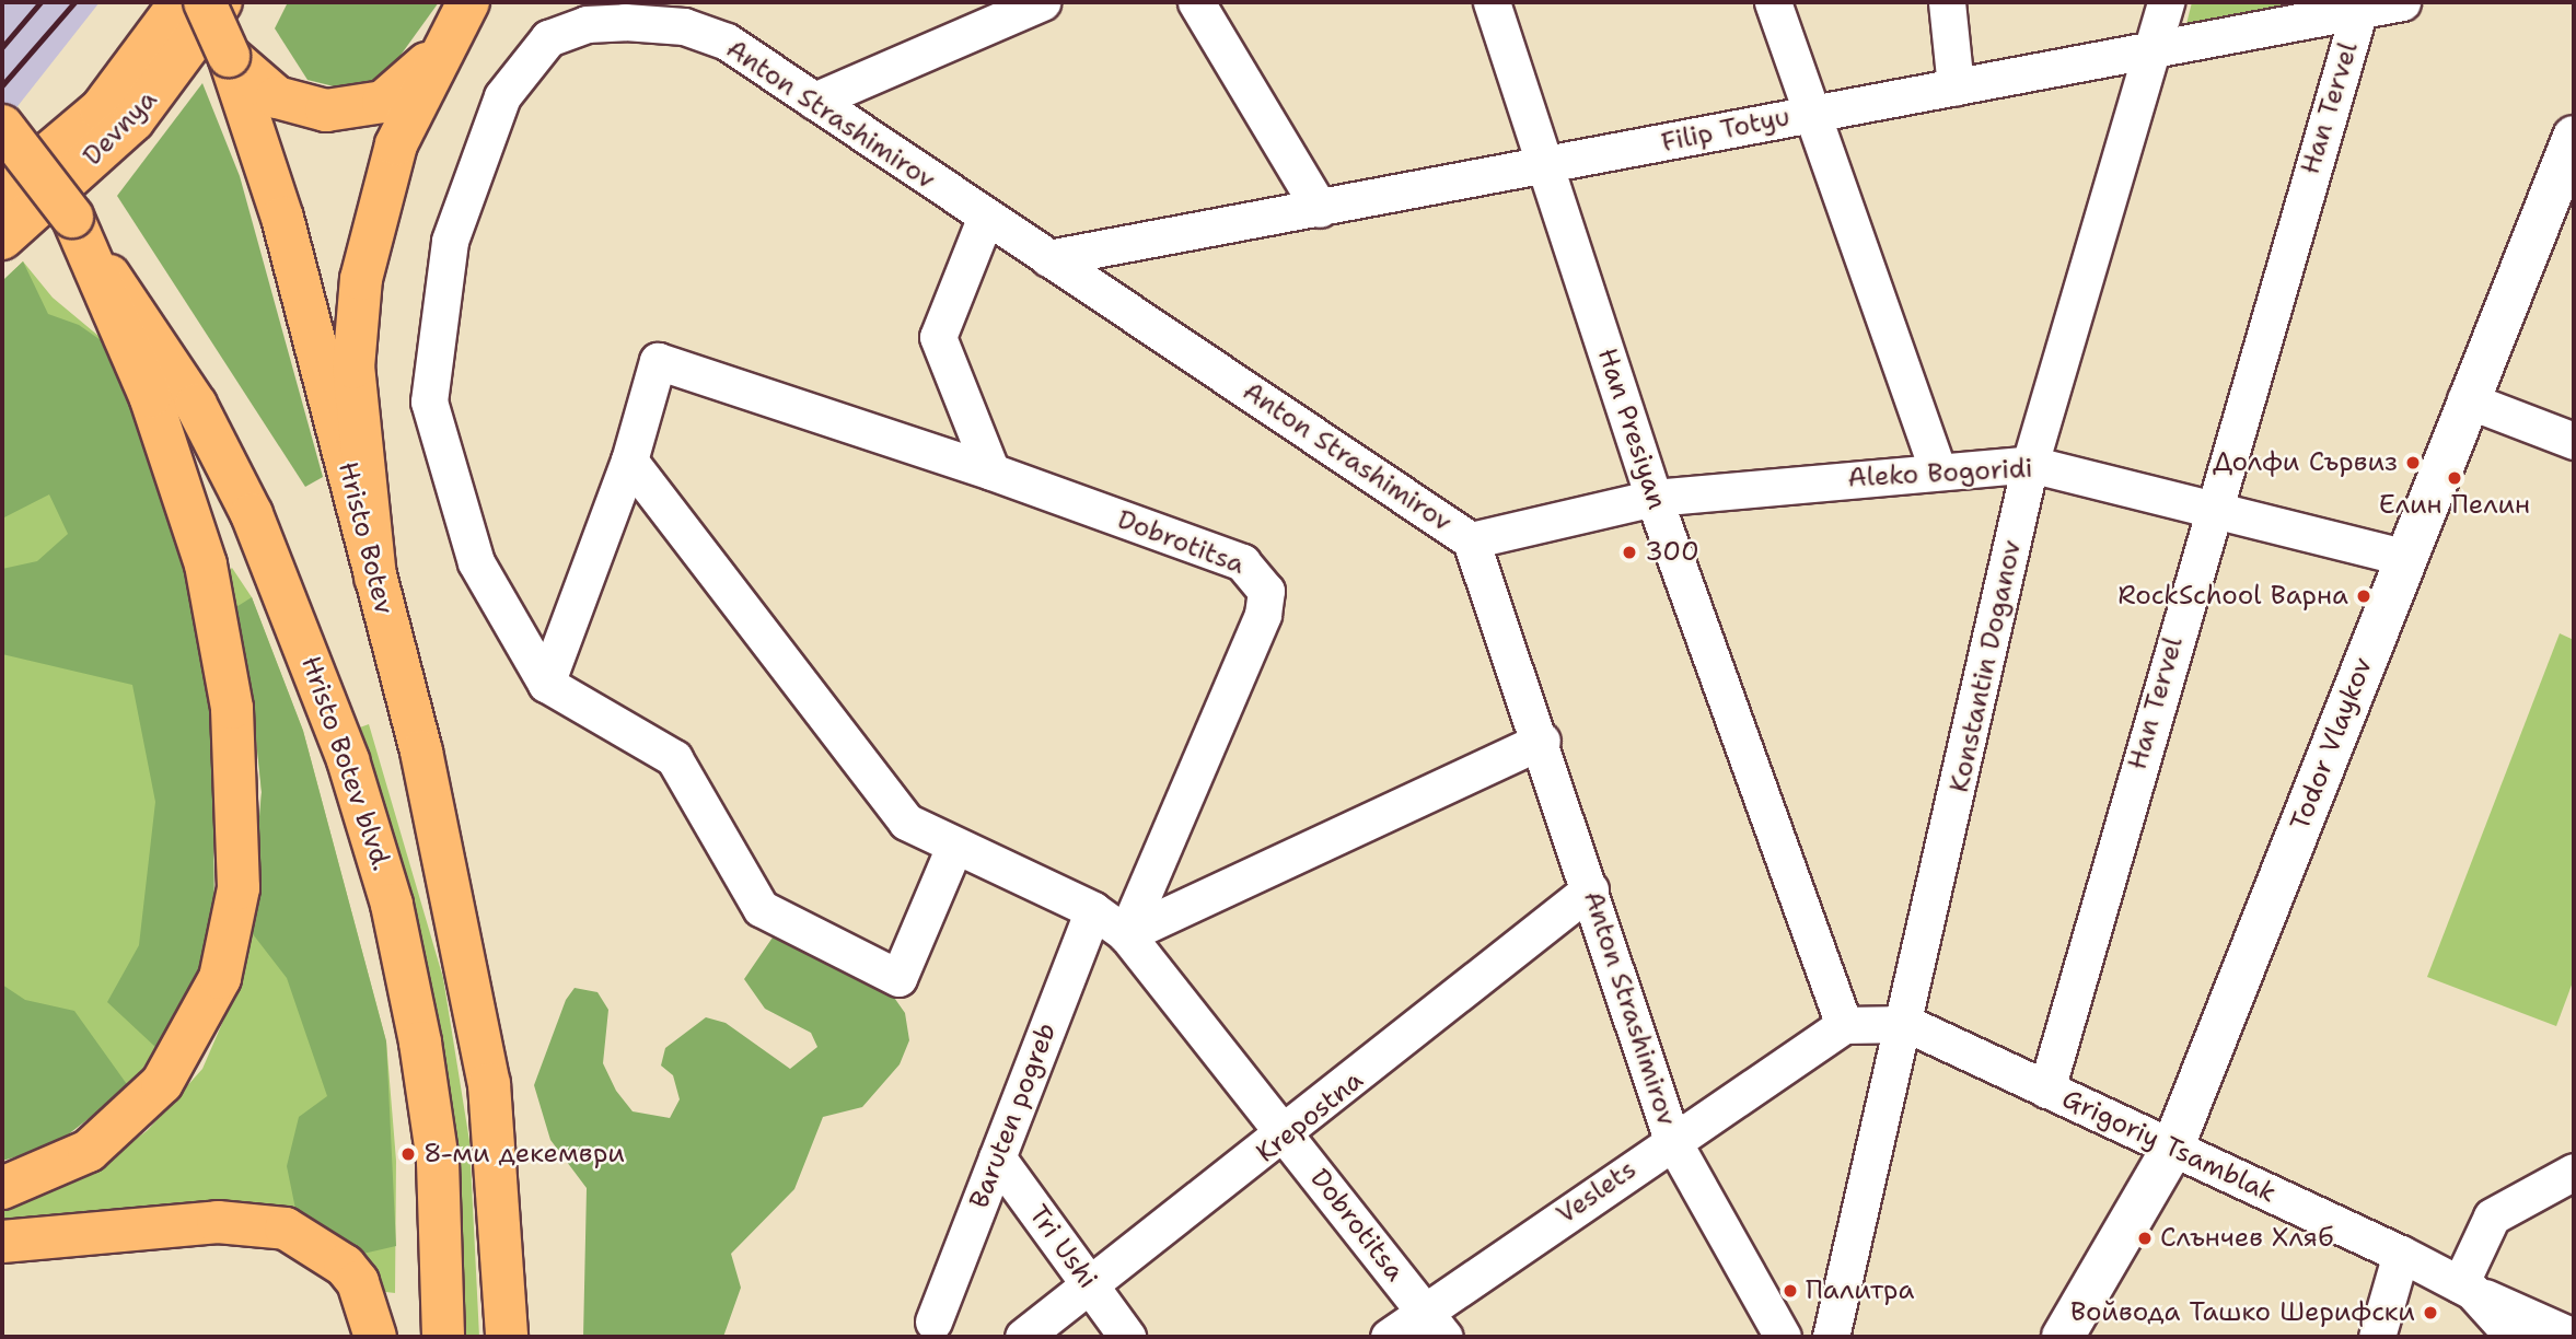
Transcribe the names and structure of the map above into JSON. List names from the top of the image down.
{
  "streets": {
    "main road": ["Devnya", "Hristo Botev", "Hristo Botev blvd."],
    "street": [
      "Han Tervel",
      "Anton Strashimirov",
      "Filip Totyu",
      "Han Presiyan",
      "Aleko Bogoridi",
      "Dobrotitsa",
      "Konstantin Doganov",
      "Todor Vlaykov",
      "Baruten pogreb",
      "Krepostna",
      "Grigoriy Tsamblak",
      "Veslets",
      "Tri Ushi"
    ]
  },
  "crossings": [
    ["Han Tervel", "Filip Totyu"],
    ["Han Tervel", "Aleko Bogoridi"],
    ["Han Tervel", "Grigoriy Tsamblak"],
    ["Anton Strashimirov", "Filip Totyu"],
    ["Anton Strashimirov", "Aleko Bogoridi"],
    ["Anton Strashimirov", "Dobrotitsa"],
    ["Anton Strashimirov", "Krepostna"],
    ["Anton Strashimirov", "Veslets"],
    ["Filip Totyu", "Han Presiyan"],
    ["Filip Totyu", "Konstantin Doganov"],
    ["Han Presiyan", "Aleko Bogoridi"],
    ["Han Presiyan", "Grigoriy Tsamblak"],
    ["Han Presiyan", "Veslets"],
    ["Aleko Bogoridi", "Konstantin Doganov"],
    ["Aleko Bogoridi", "Todor Vlaykov"],
    ["Dobrotitsa", "Baruten pogreb"],
    ["Dobrotitsa", "Krepostna"],
    ["Dobrotitsa", "Veslets"],
    ["Konstantin Doganov", "Grigoriy Tsamblak"],
    ["Todor Vlaykov", "Grigoriy Tsamblak"],
    ["Baruten pogreb", "Tri Ushi"],
    ["Krepostna", "Tri Ushi"],
    ["Grigoriy Tsamblak", "Veslets"]
  ],
  "places": [
    "Долфи Сървиз",
    "Елин Пелин",
    "300",
    "RockSchool Варна",
    "8-ми декември",
    "Слънчев Хляб",
    "Палитра",
    "Войвода Ташко Шерифски"
  ]
}
